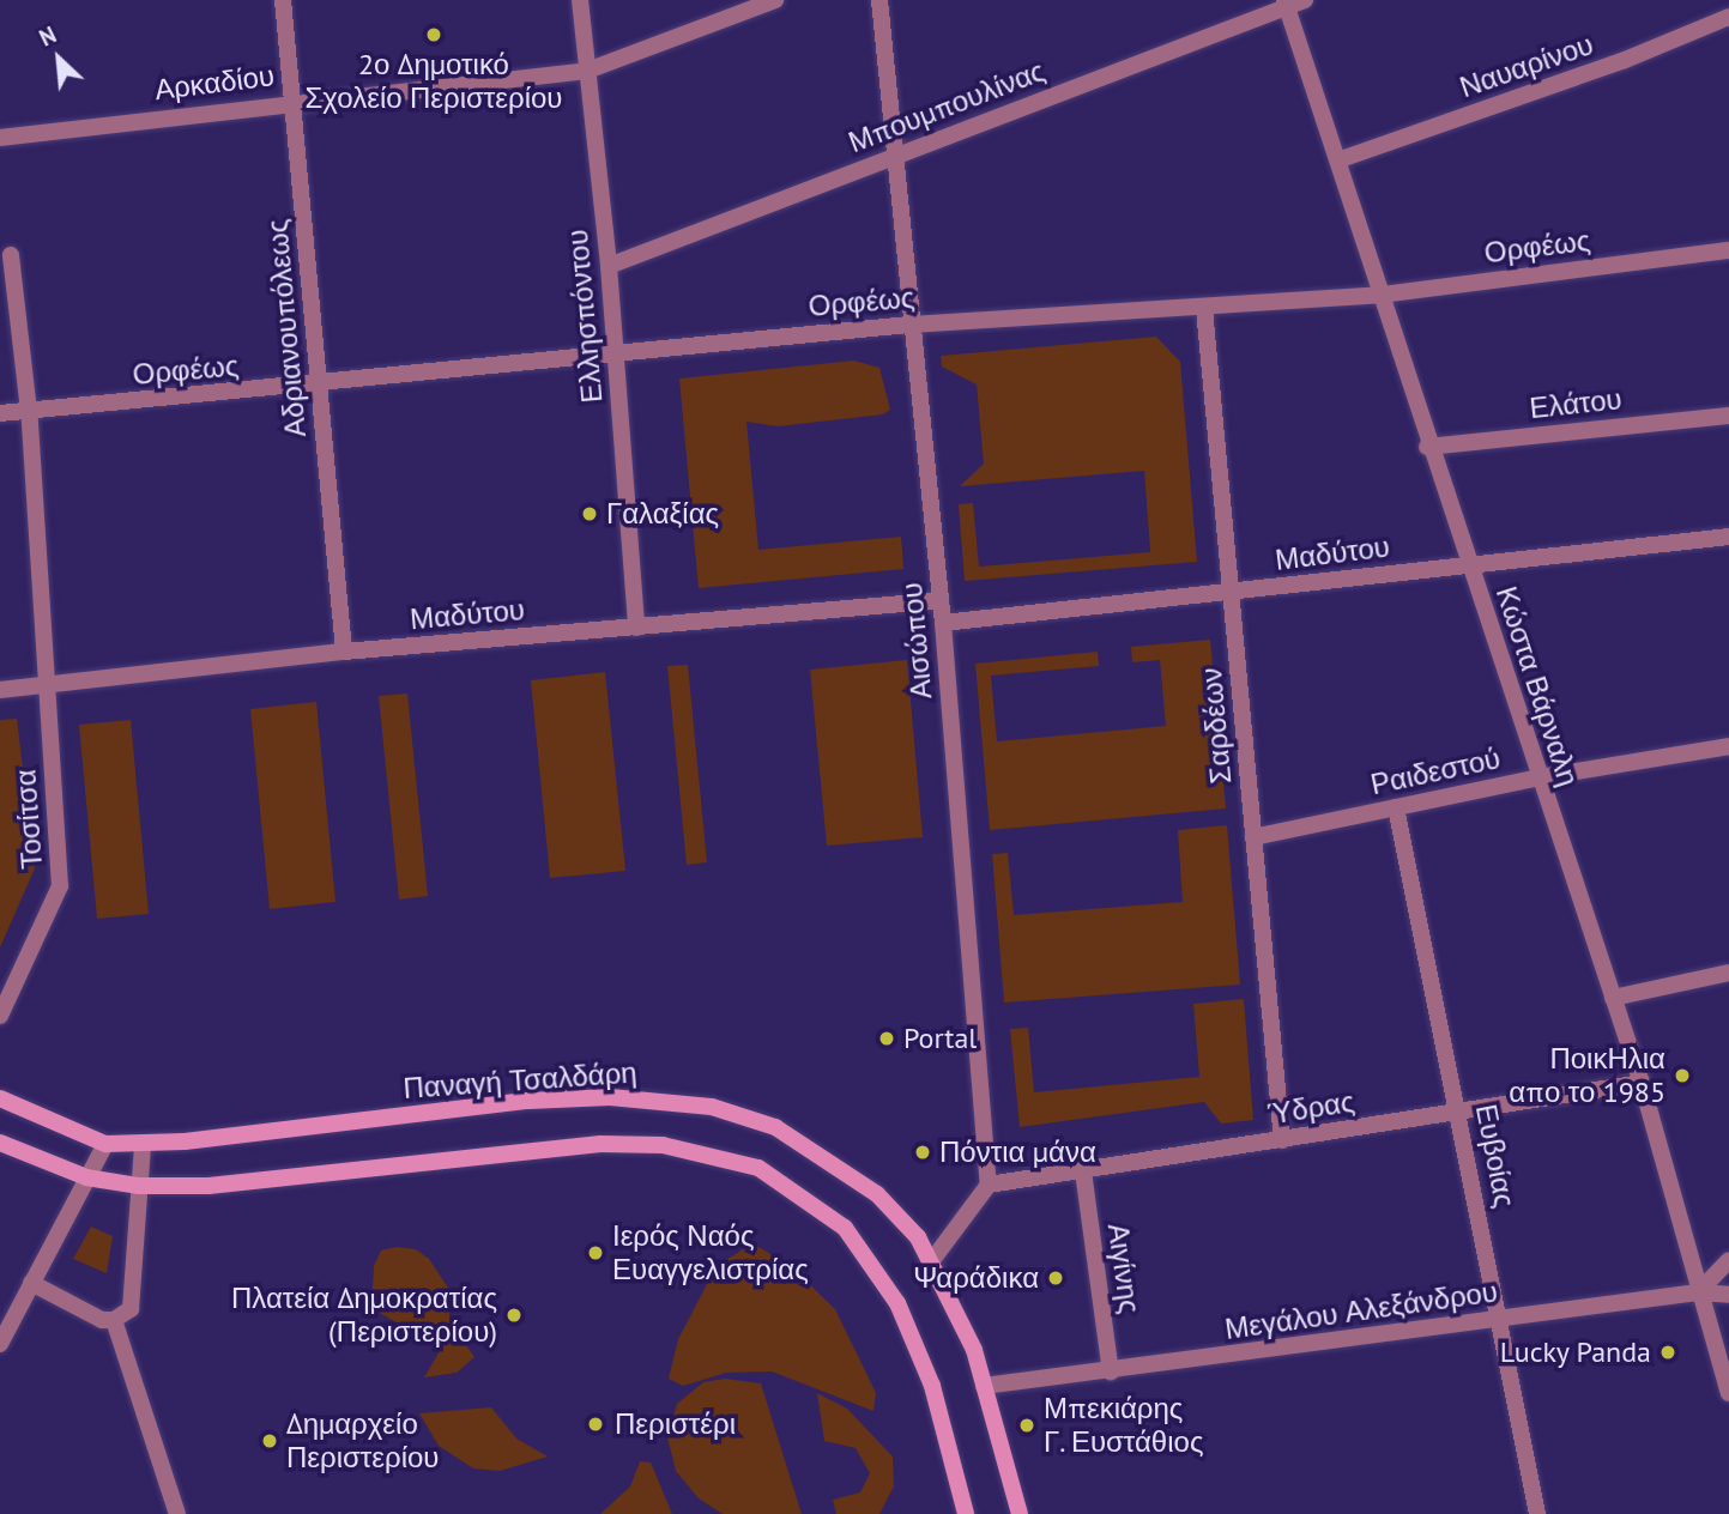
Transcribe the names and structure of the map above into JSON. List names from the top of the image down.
{
  "streets": {
    "main road": ["Παναγή Τσαλδάρη"],
    "street": [
      "Ναυαρίνου",
      "Αρκαδίου",
      "Μπουμπουλίνας",
      "Ορφέως",
      "Ελλησπόντου",
      "Αδριανουπόλεως",
      "Ελάτου",
      "Μαδύτου",
      "Αισώπου",
      "Κώστα Βάρναλη",
      "Σαρδέων",
      "Ραιδεστού",
      "Τοσίτσα",
      "Ύδρας",
      "Ευβοίας",
      "Αιγίνης",
      "Μεγάλου Αλεξάνδρου"
    ]
  },
  "crossings": [
    ["Ναυαρίνου", "Κώστα Βάρναλη"],
    ["Αρκαδίου", "Ελλησπόντου"],
    ["Αρκαδίου", "Αδριανουπόλεως"],
    ["Μπουμπουλίνας", "Ελλησπόντου"],
    ["Μπουμπουλίνας", "Αισώπου"],
    ["Μπουμπουλίνας", "Κώστα Βάρναλη"],
    ["Ορφέως", "Ελλησπόντου"],
    ["Ορφέως", "Αδριανουπόλεως"],
    ["Ορφέως", "Αισώπου"],
    ["Ορφέως", "Κώστα Βάρναλη"],
    ["Ορφέως", "Σαρδέων"],
    ["Ορφέως", "Τοσίτσα"],
    ["Ελλησπόντου", "Μαδύτου"],
    ["Αδριανουπόλεως", "Μαδύτου"],
    ["Ελάτου", "Κώστα Βάρναλη"],
    ["Μαδύτου", "Αισώπου"],
    ["Μαδύτου", "Κώστα Βάρναλη"],
    ["Μαδύτου", "Σαρδέων"],
    ["Μαδύτου", "Τοσίτσα"],
    ["Αισώπου", "Ύδρας"],
    ["Κώστα Βάρναλη", "Ραιδεστού"],
    ["Κώστα Βάρναλη", "Ύδρας"],
    ["Κώστα Βάρναλη", "Μεγάλου Αλεξάνδρου"],
    ["Σαρδέων", "Ραιδεστού"],
    ["Σαρδέων", "Ύδρας"],
    ["Ραιδεστού", "Ευβοίας"],
    ["Παναγή Τσαλδάρη", "Μεγάλου Αλεξάνδρου"],
    ["Ύδρας", "Ευβοίας"],
    ["Ύδρας", "Αιγίνης"],
    ["Ευβοίας", "Μεγάλου Αλεξάνδρου"],
    ["Αιγίνης", "Μεγάλου Αλεξάνδρου"]
  ],
  "places": [
    "2ο Δημοτικό Σχολείο Περιστερίου",
    "Γαλαξίας",
    "Portal",
    "ΠοικΗλια απο το 1985",
    "Πόντια μάνα",
    "Ιερός Ναός Ευαγγελιστρίας",
    "Ψαράδικα",
    "Πλατεία Δημοκρατίας (Περιστερίου)",
    "Lucky Panda",
    "Περιστέρι",
    "Μπεκιάρης Γ. Ευστάθιος",
    "Δημαρχείο Περιστερίου"
  ],
  "north": "top left"
}
